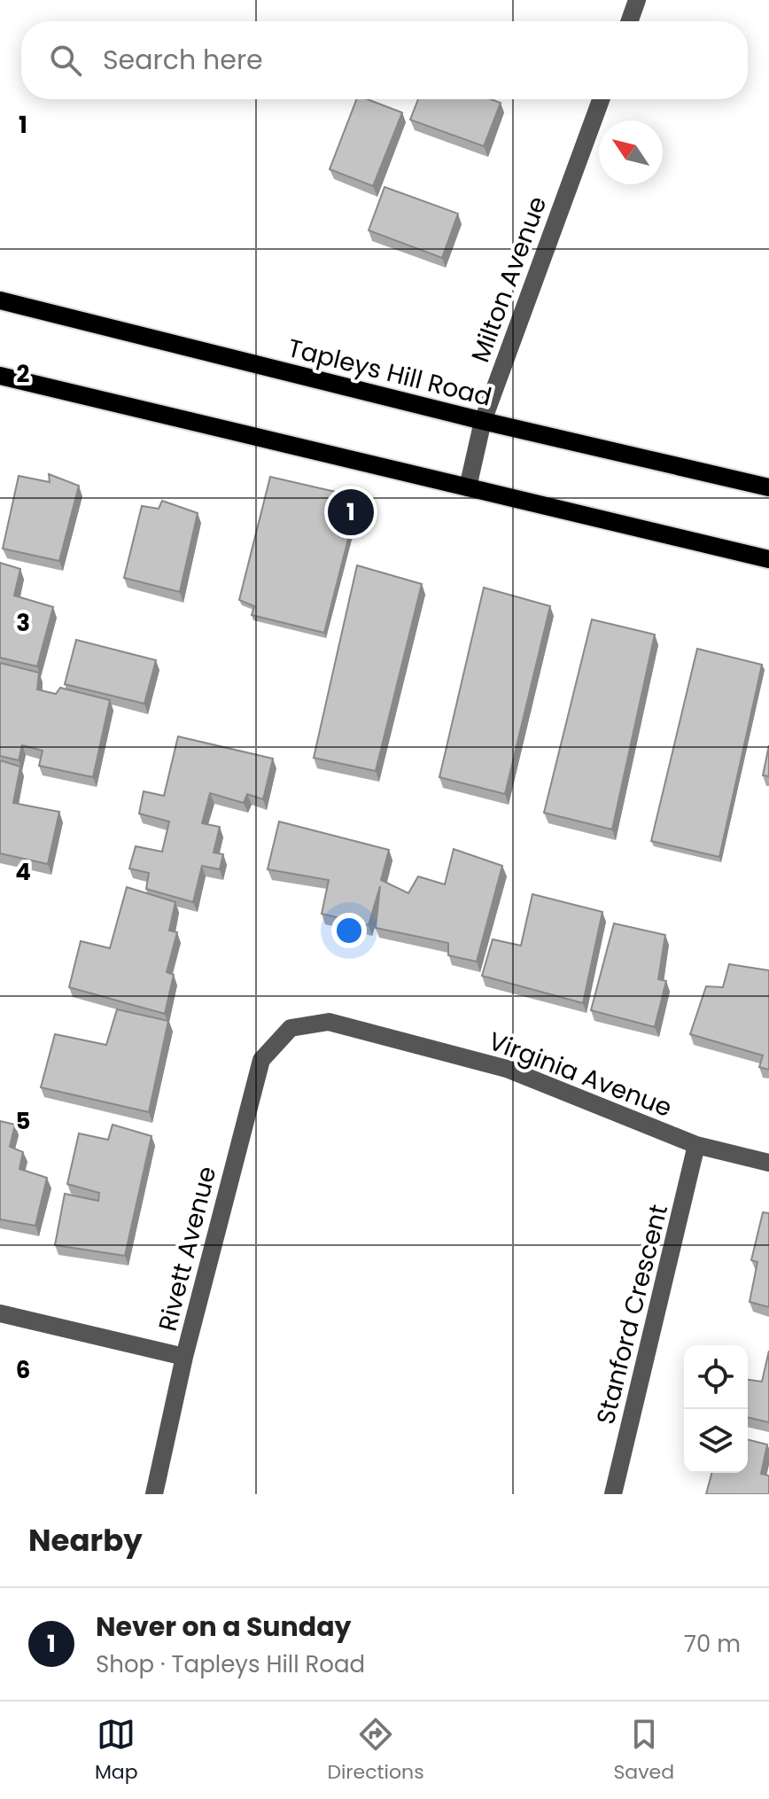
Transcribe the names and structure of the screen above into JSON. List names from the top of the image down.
{
  "streets": {
    "main road": ["Tapleys Hill Road"],
    "street": [
      "Milton Avenue",
      "Virginia Avenue",
      "Rivett Avenue",
      "Stanford Crescent"
    ]
  },
  "crossings": [
    ["Milton Avenue", "Tapleys Hill Road"],
    ["Virginia Avenue", "Rivett Avenue"],
    ["Virginia Avenue", "Stanford Crescent"]
  ],
  "north": "top left",
  "page": {
    "search": "Search here",
    "pins": "1",
    "heading": "Nearby",
    "list": [
      {
        "mark": "1",
        "name": "Never on a Sunday",
        "note": "Shop · Tapleys Hill Road",
        "value": "70 m"
      }
    ],
    "nav": ["Map", "Directions", "Saved"]
  },
  "grid": {
    "rows": [
      "1",
      "2",
      "3",
      "4",
      "5",
      "6"
    ]
  }
}
